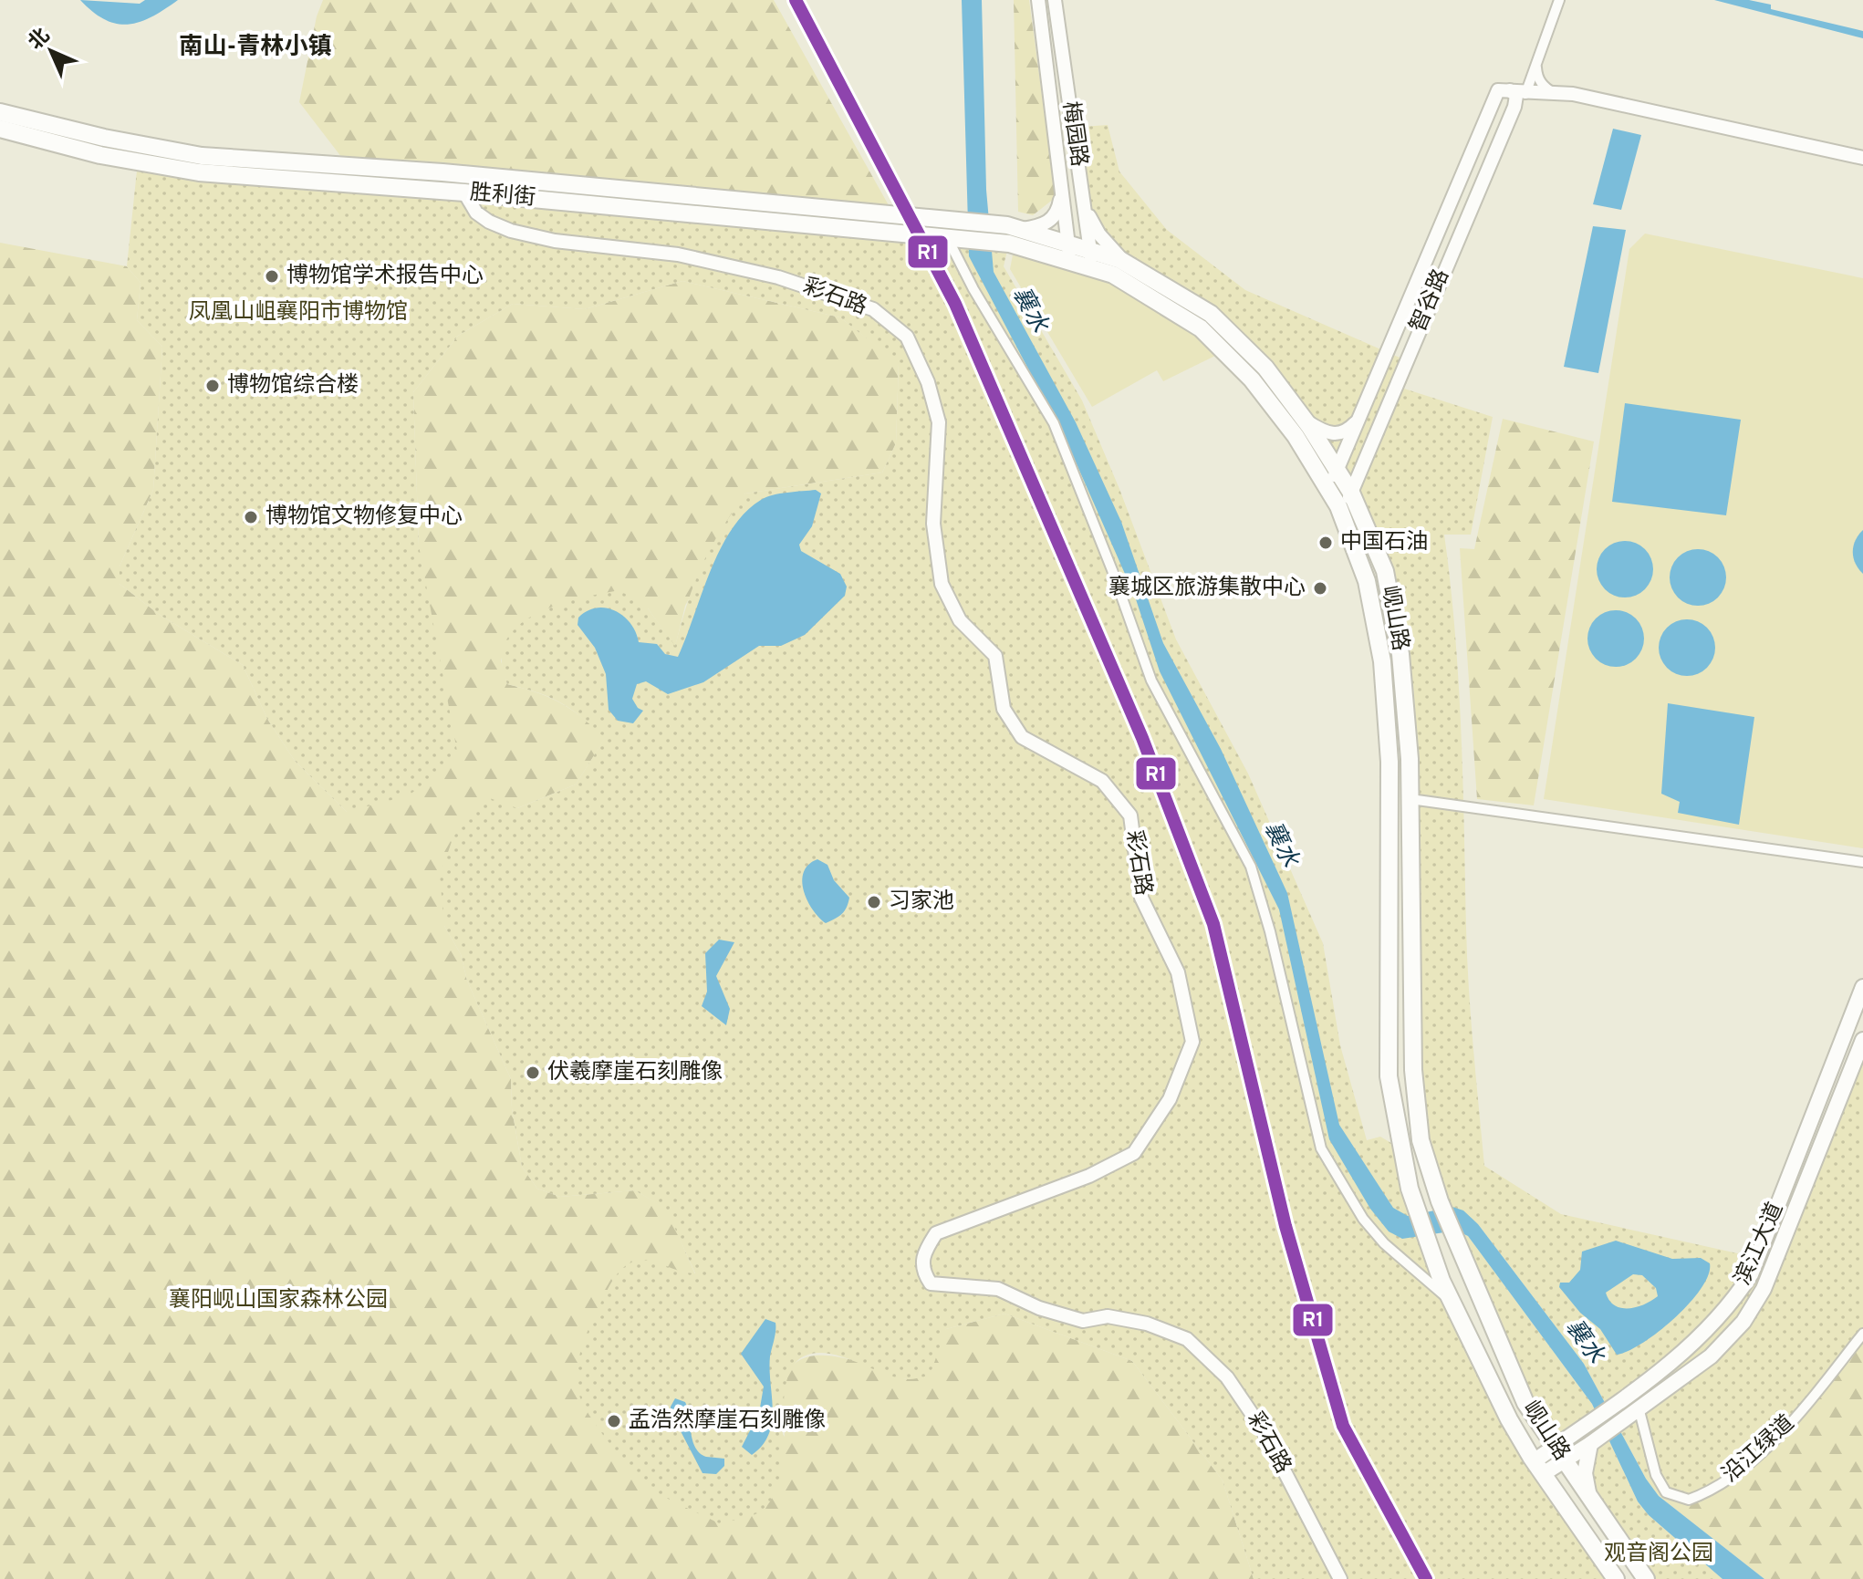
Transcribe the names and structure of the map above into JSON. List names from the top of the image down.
{
  "streets": {
    "highway": ["胜利街", "岘山路"],
    "main road": ["滨江大道"],
    "street": [
      "梅园路",
      "彩石路",
      "智谷路",
      "沿江绿道"
    ]
  },
  "crossings": [
    ["梅园路", "岘山路"],
    ["胜利街", "彩石路"],
    ["胜利街", "岘山路"],
    ["智谷路", "岘山路"],
    ["岘山路", "滨江大道"],
    ["滨江大道", "沿江绿道"]
  ],
  "districts": ["南山-青林小镇"],
  "water": ["襄水"],
  "parks": ["凤凰山岨·襄阳市博物馆", "襄阳岘山国家森林公园", "观音阁公园"],
  "places": [
    "博物馆学术报告中心",
    "博物馆综合楼",
    "博物馆文物修复中心",
    "中国石油",
    "襄城区旅游集散中心",
    "习家池",
    "伏羲摩崖石刻雕像",
    "孟浩然摩崖石刻雕像"
  ],
  "lines": ["transit line R1"],
  "north": "top left"
}
